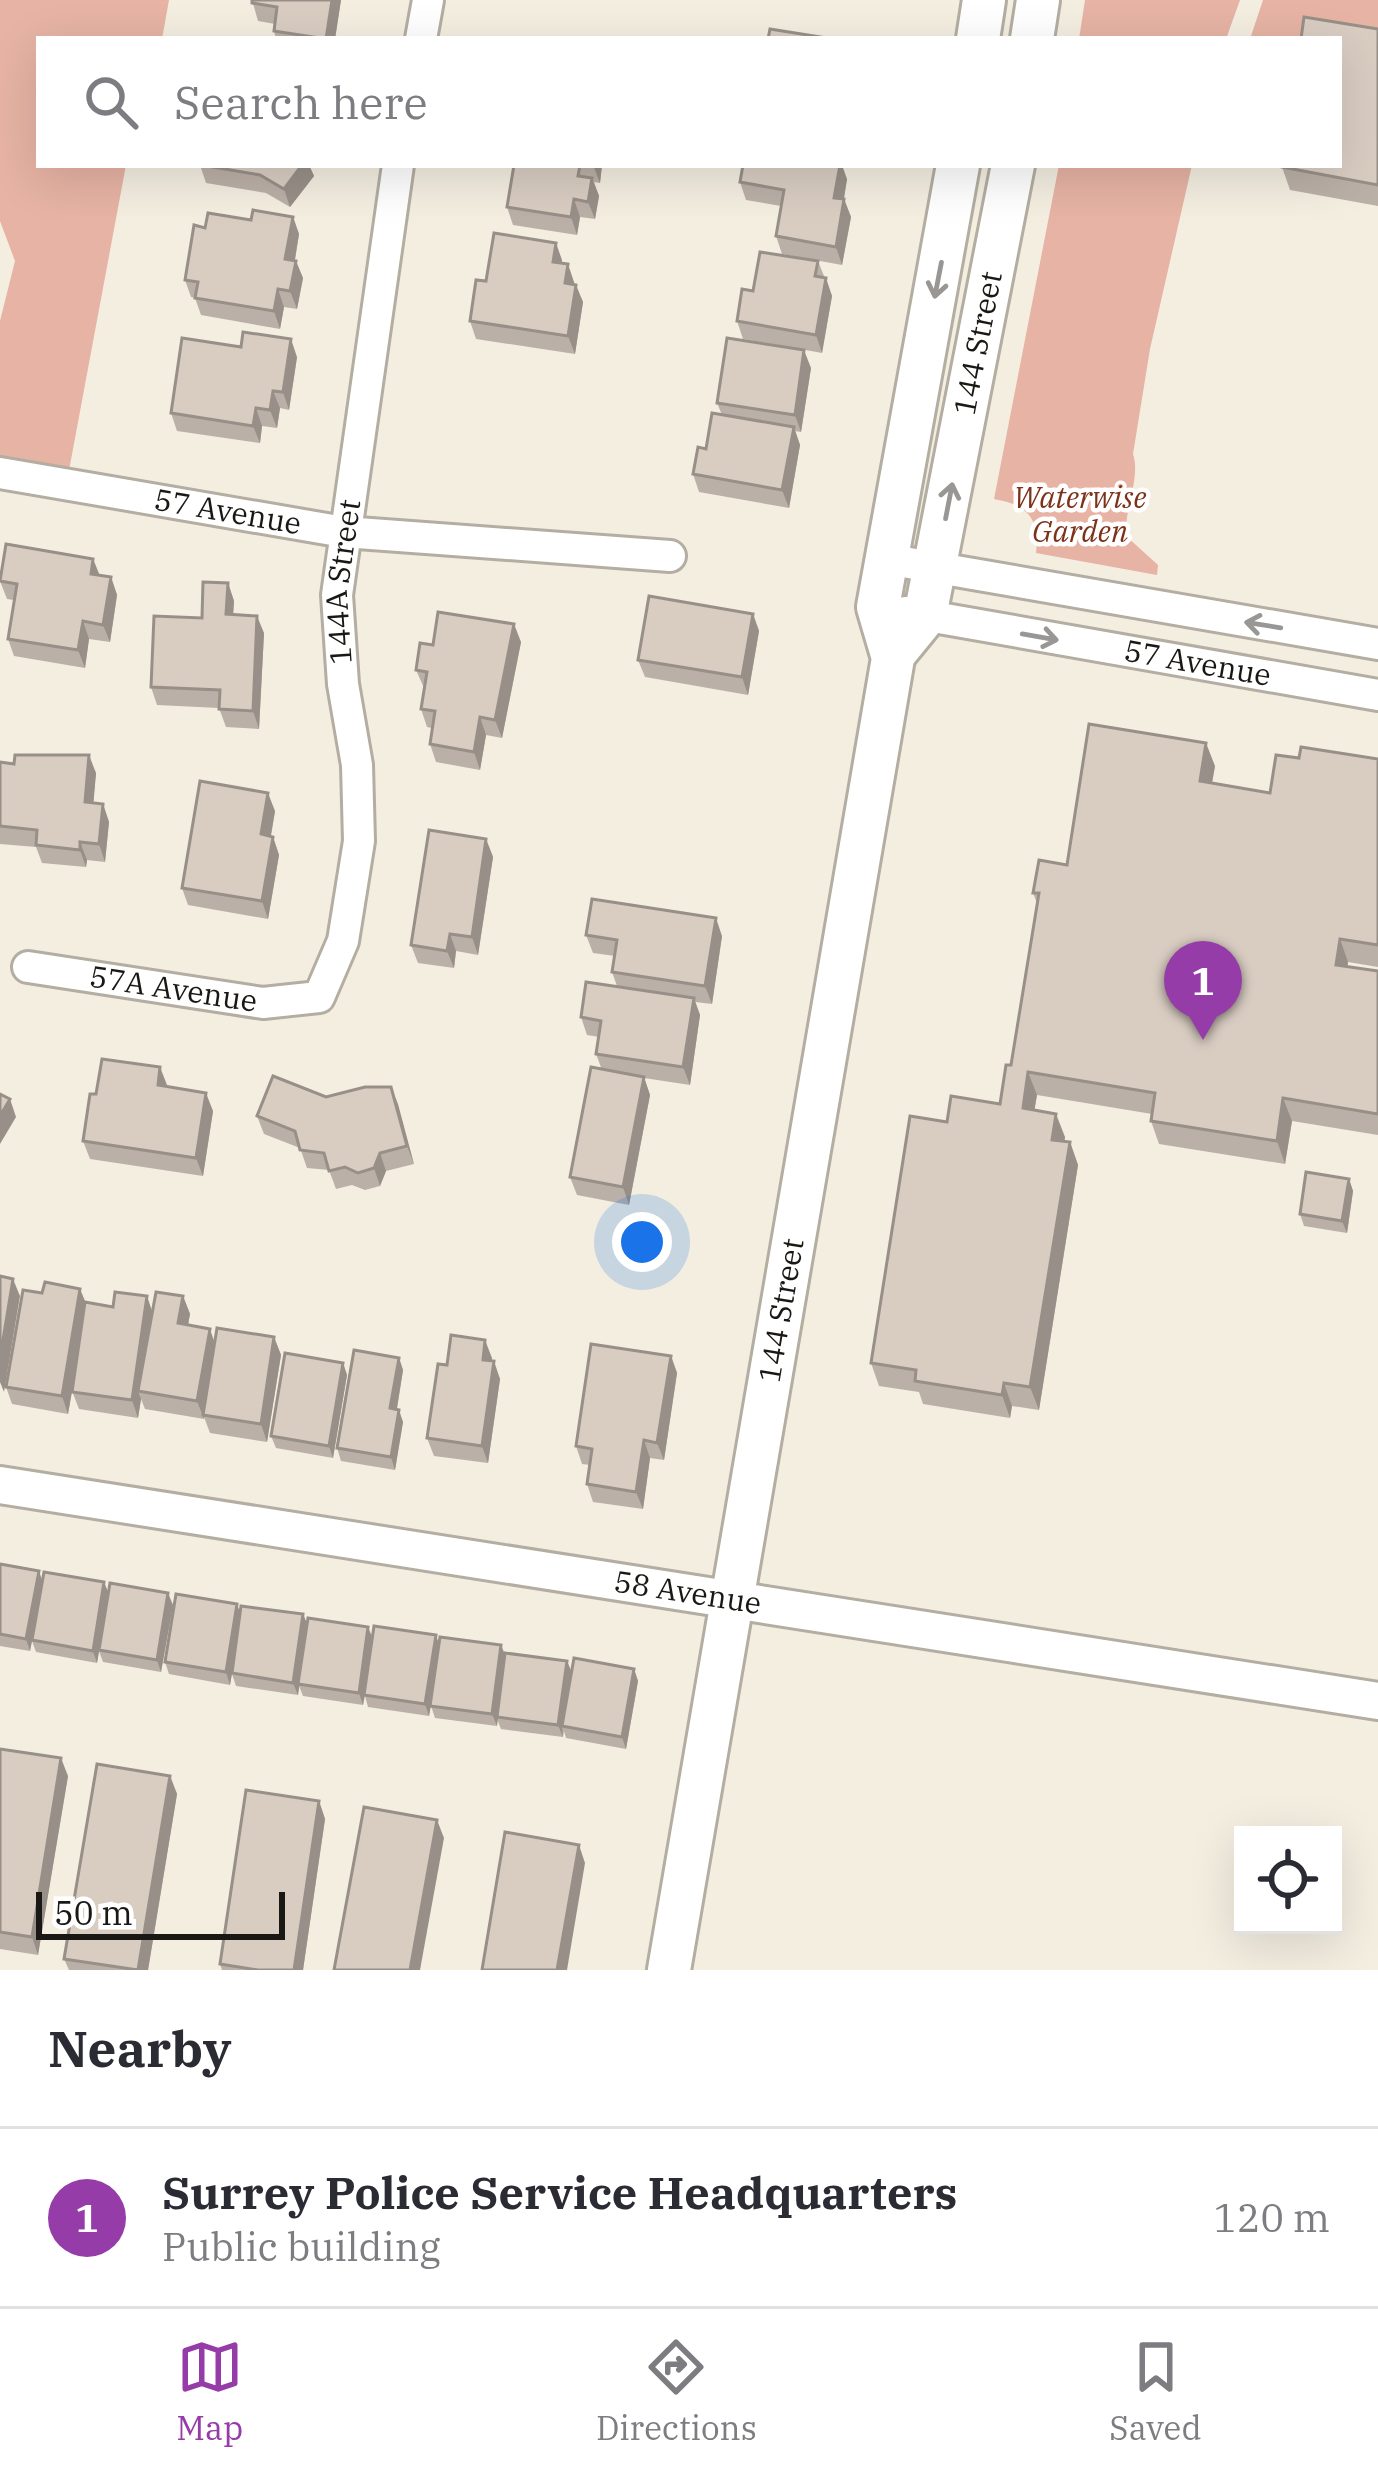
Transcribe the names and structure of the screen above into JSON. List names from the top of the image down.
{
  "streets": {
    "main road": ["144 Street"],
    "street": [
      "57 Avenue",
      "144A Street",
      "57A Avenue",
      "58 Avenue"
    ]
  },
  "crossings": [
    ["144 Street", "57 Avenue"],
    ["144 Street", "58 Avenue"],
    ["57 Avenue", "144A Street"],
    ["144A Street", "57A Avenue"]
  ],
  "parks": ["Waterwise Garden"],
  "scale_bar": "50 m",
  "page": {
    "search": "Search here",
    "pins": "1",
    "scale": "50 m",
    "heading": "Nearby",
    "list": [
      {
        "mark": "1",
        "name": "Surrey Police Service Headquarters",
        "note": "Public building",
        "value": "120 m"
      }
    ],
    "nav": ["Map", "Directions", "Saved"]
  }
}
